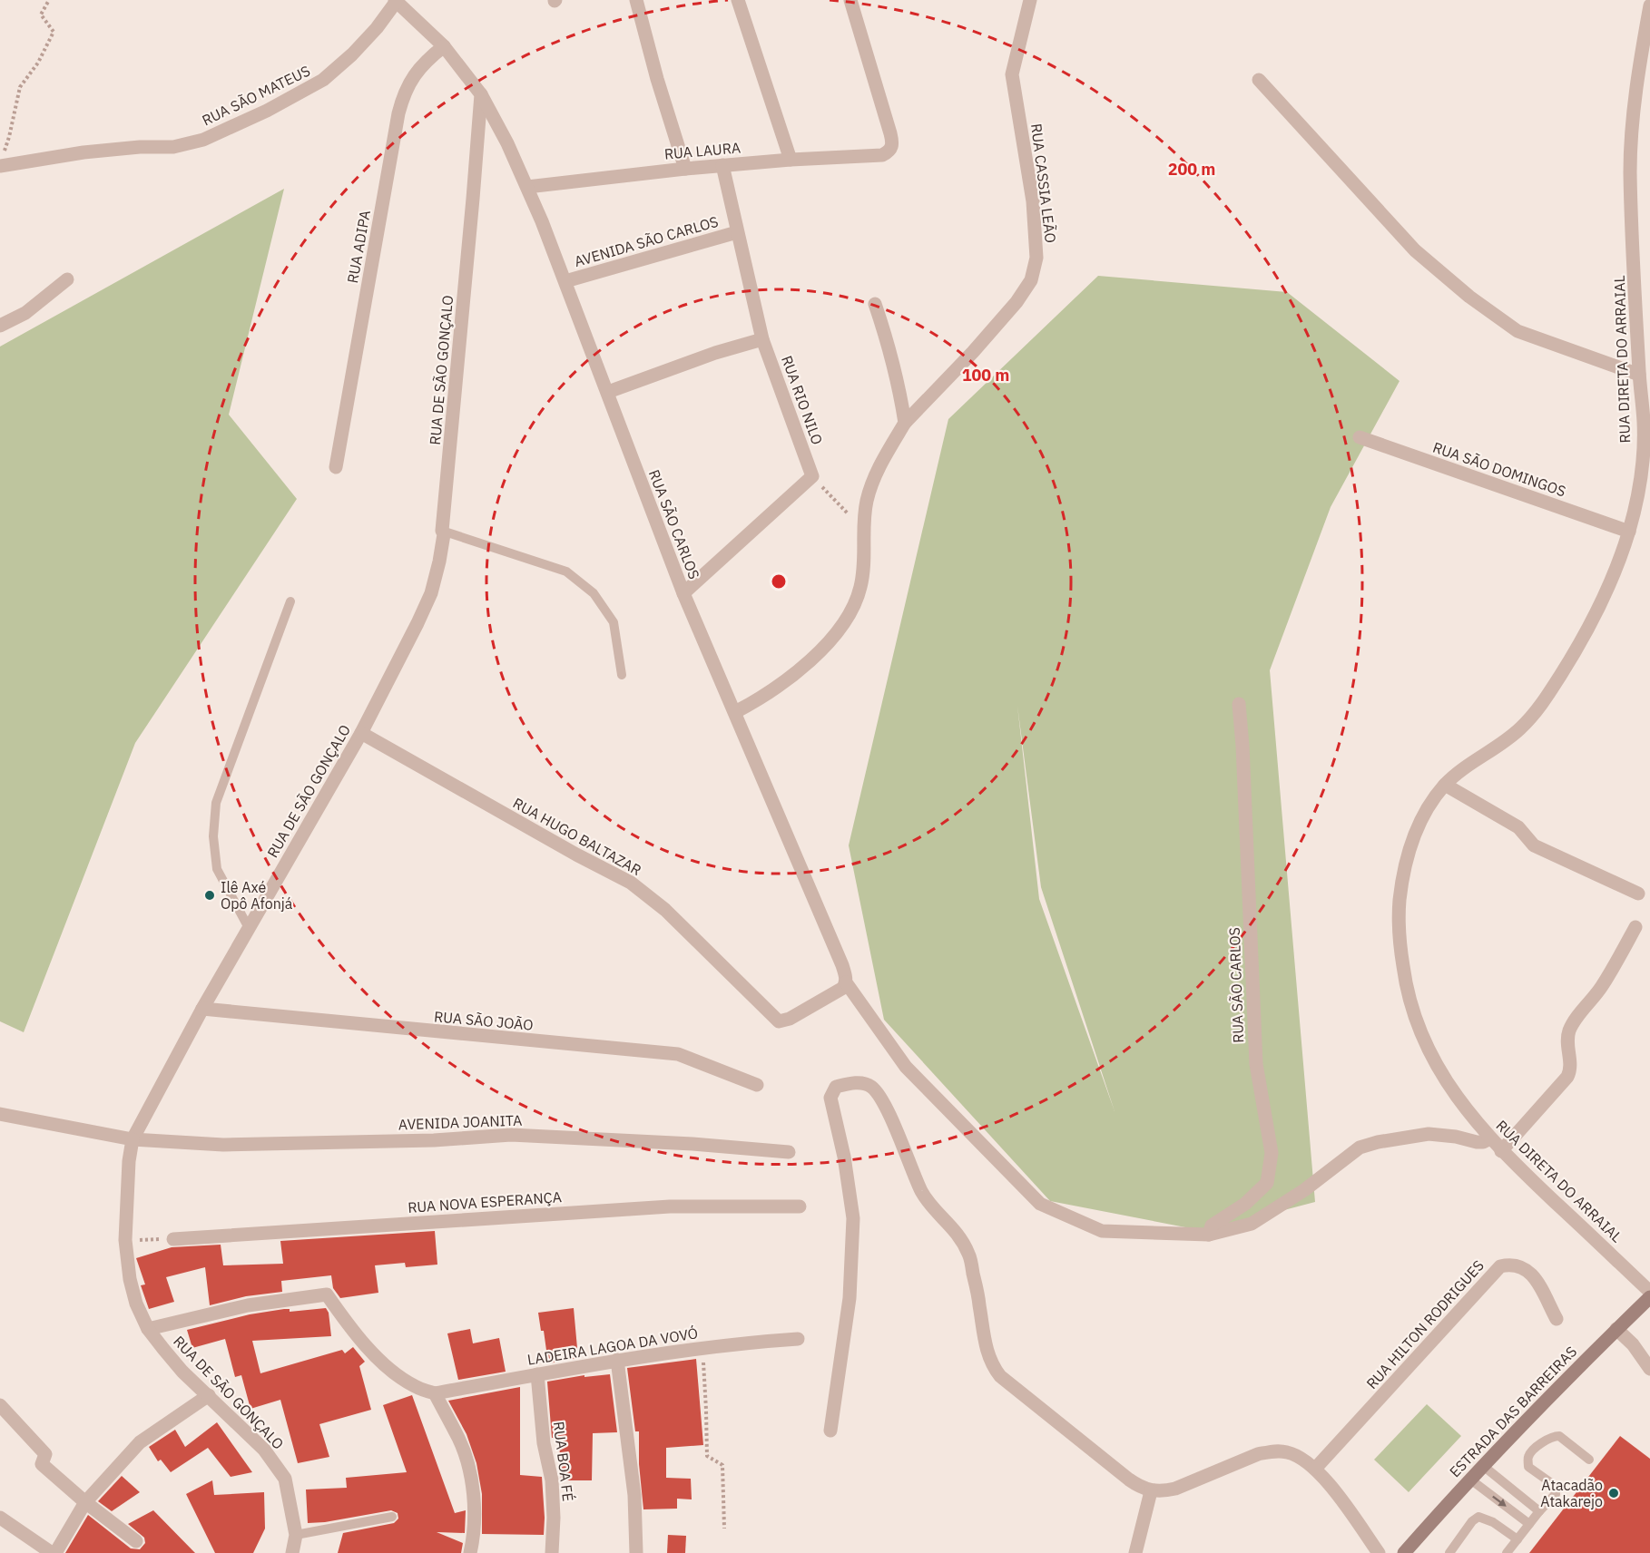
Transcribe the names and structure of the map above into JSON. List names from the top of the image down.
{
  "streets": {
    "main road": ["ESTRADA DAS BARREIRAS"],
    "street": [
      "RUA SÃO MATEUS",
      "RUA LAURA",
      "RUA CASSIA LEÃO",
      "AVENIDA SÃO CARLOS",
      "RUA ADIPA",
      "RUA DIRETA DO ARRAIAL",
      "RUA DE SÃO GONÇALO",
      "RUA RIO NILO",
      "RUA SÃO DOMINGOS",
      "RUA SÃO CARLOS",
      "RUA HUGO BALTAZAR",
      "RUA SÃO JOÃO",
      "AVENIDA JOANITA",
      "RUA NOVA ESPERANÇA",
      "RUA HILTON RODRIGUES",
      "LADEIRA LAGOA DA VOVÓ",
      "RUA BOA FÉ"
    ]
  },
  "crossings": [
    ["RUA LAURA", "RUA RIO NILO"],
    ["RUA LAURA", "RUA SÃO CARLOS"],
    ["RUA CASSIA LEÃO", "RUA SÃO CARLOS"],
    ["AVENIDA SÃO CARLOS", "RUA RIO NILO"],
    ["AVENIDA SÃO CARLOS", "RUA SÃO CARLOS"],
    ["RUA DIRETA DO ARRAIAL", "RUA SÃO DOMINGOS"],
    ["RUA DE SÃO GONÇALO", "RUA SÃO CARLOS"],
    ["RUA DE SÃO GONÇALO", "RUA HUGO BALTAZAR"],
    ["RUA DE SÃO GONÇALO", "RUA SÃO JOÃO"],
    ["RUA DE SÃO GONÇALO", "AVENIDA JOANITA"],
    ["RUA SÃO CARLOS", "RUA HUGO BALTAZAR"],
    ["LADEIRA LAGOA DA VOVÓ", "RUA BOA FÉ"]
  ],
  "places": ["Ilê Axé Opô Afonjá", "Atacadão Atakarejo"],
  "rings": ["200 m", "100 m"]
}
